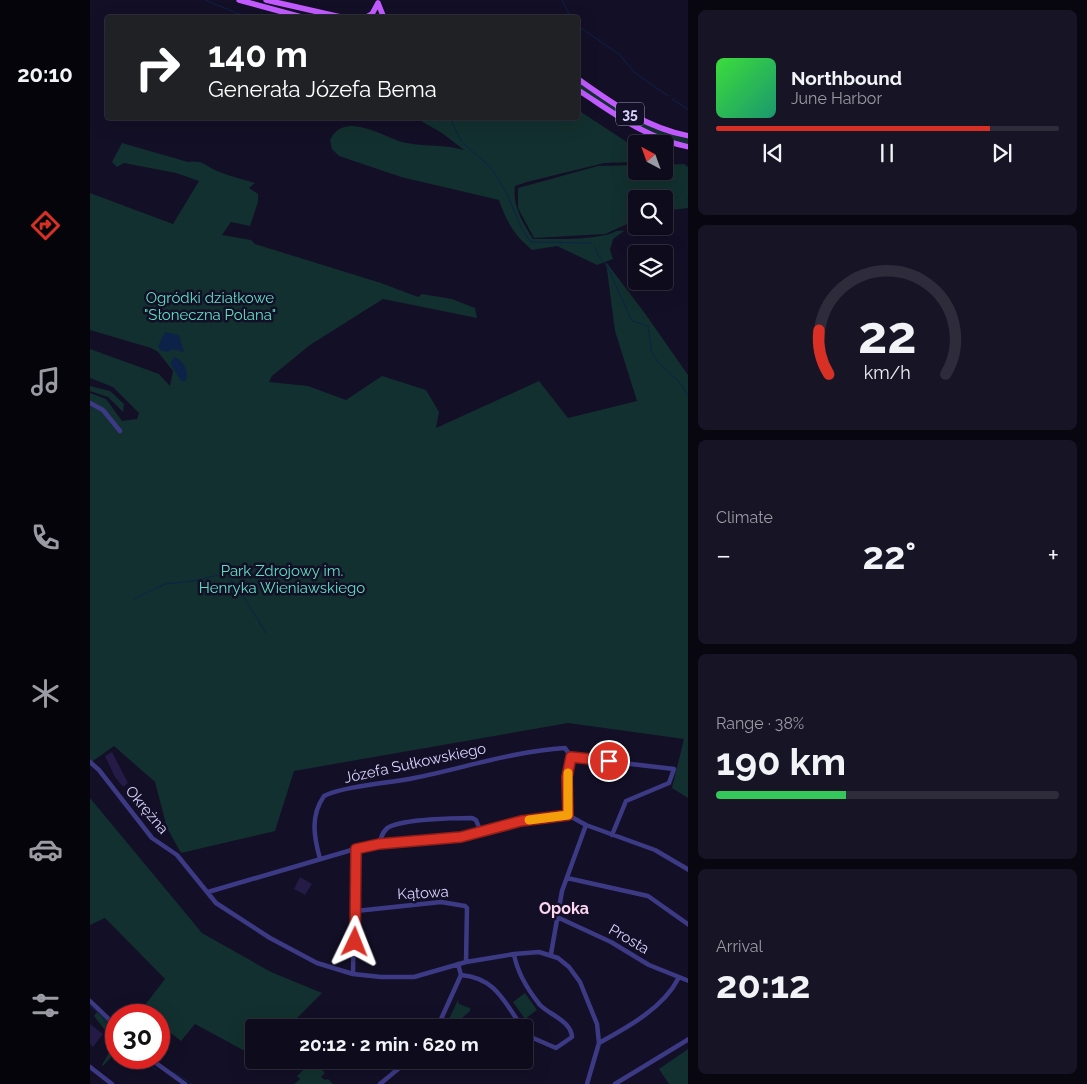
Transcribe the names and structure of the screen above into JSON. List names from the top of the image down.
{
  "streets": {
    "main road": ["35"],
    "street": [
      "Józefa Sułkowskiego",
      "Okrężna",
      "Kątowa",
      "Prosta"
    ]
  },
  "crossings": [
    ["Okrężna", "Kątowa"]
  ],
  "districts": ["Opoka"],
  "parks": ["Ogródki działkowe \"Słoneczna Polana\"", "Park Zdrojowy im. Henryka Wieniawskiego"],
  "north": "top left",
  "page": {
    "tabs": "20:10",
    "turn": ["140 m", "Generała Józefa Bema"],
    "song": ["Northbound", "June Harbor"],
    "tile": [
      "Climate",
      ["Range · 38%", "190 km"],
      ["Arrival", "20:12"]
    ],
    "heat": ["−", "22°", "+"],
    "limit": "30",
    "trip": "20:12 · 2 min · 620 m",
    "gauge": ["22", "km/h"]
  }
}
